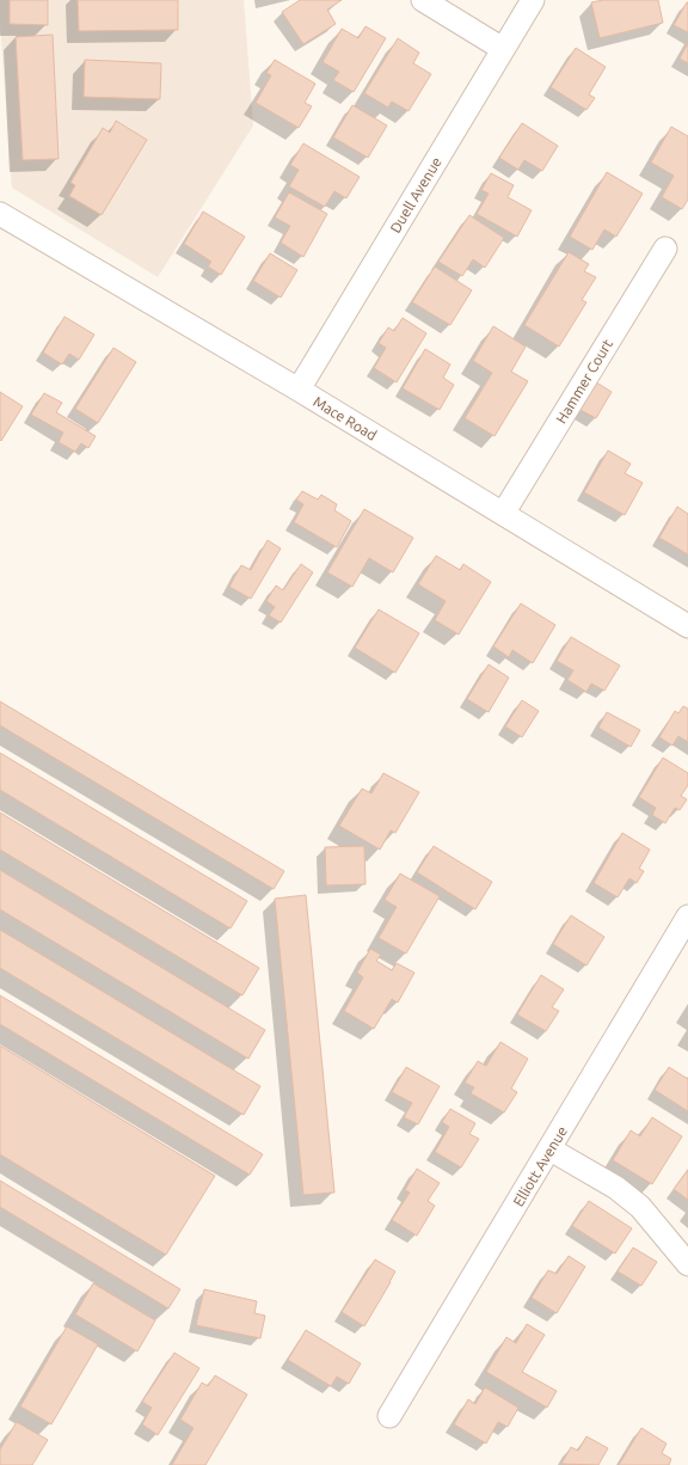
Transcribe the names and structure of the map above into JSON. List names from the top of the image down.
{
  "streets": {
    "street": [
      "Duell Avenue",
      "Hammer Court",
      "Mace Road",
      "Elliott Avenue"
    ]
  },
  "crossings": [
    ["Duell Avenue", "Mace Road"],
    ["Hammer Court", "Mace Road"]
  ]
}
